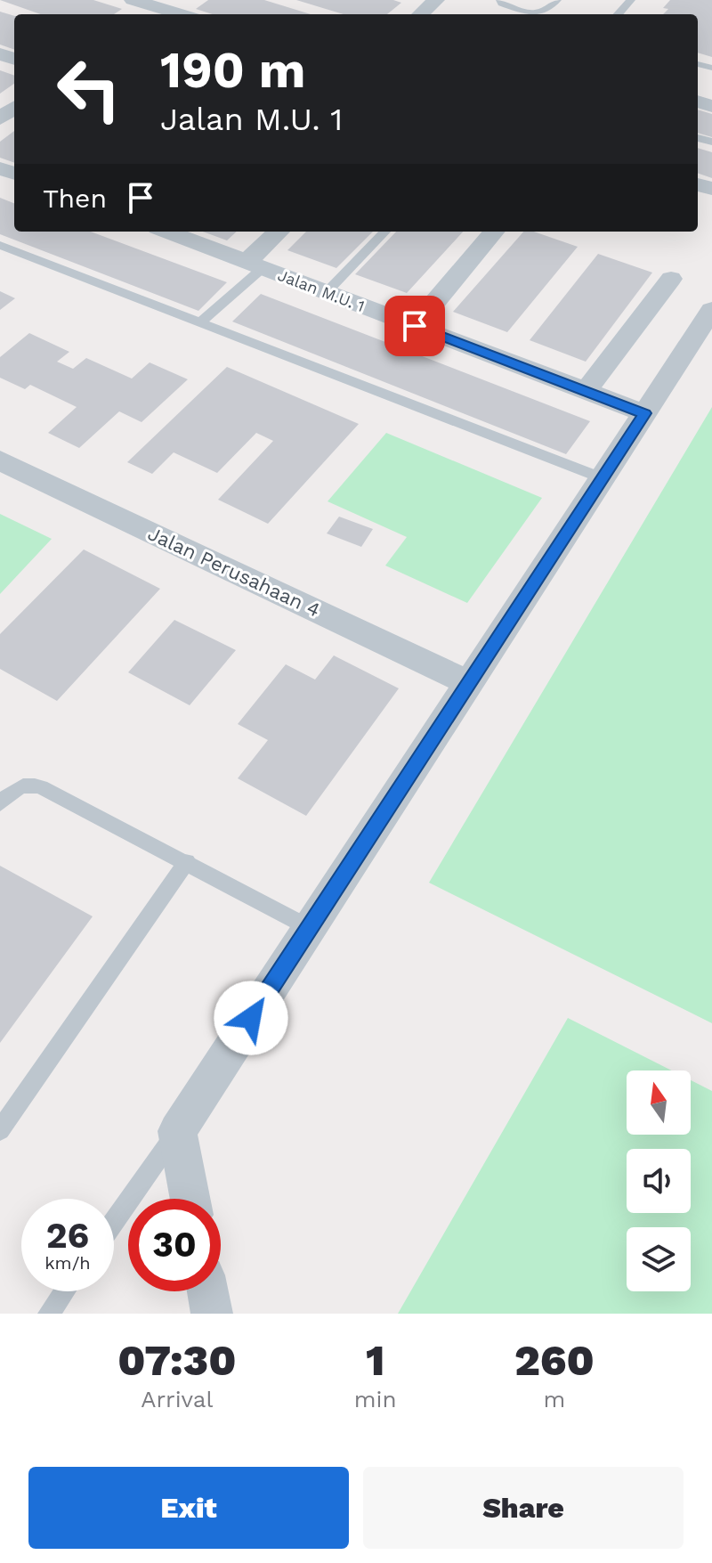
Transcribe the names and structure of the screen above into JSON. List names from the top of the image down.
{
  "streets": {
    "street": ["Jalan M.U. 1", "Jalan Perusahaan 4"]
  },
  "north": "top",
  "page": {
    "turn": ["190 m", "Jalan M.U. 1"],
    "then": "Then",
    "speed": "26 km/h",
    "limit": "30",
    "eta": [
      "07:30",
      "Arrival",
      "1",
      "min",
      "260",
      "m"
    ],
    "buttons": ["Exit", "Share"]
  }
}
